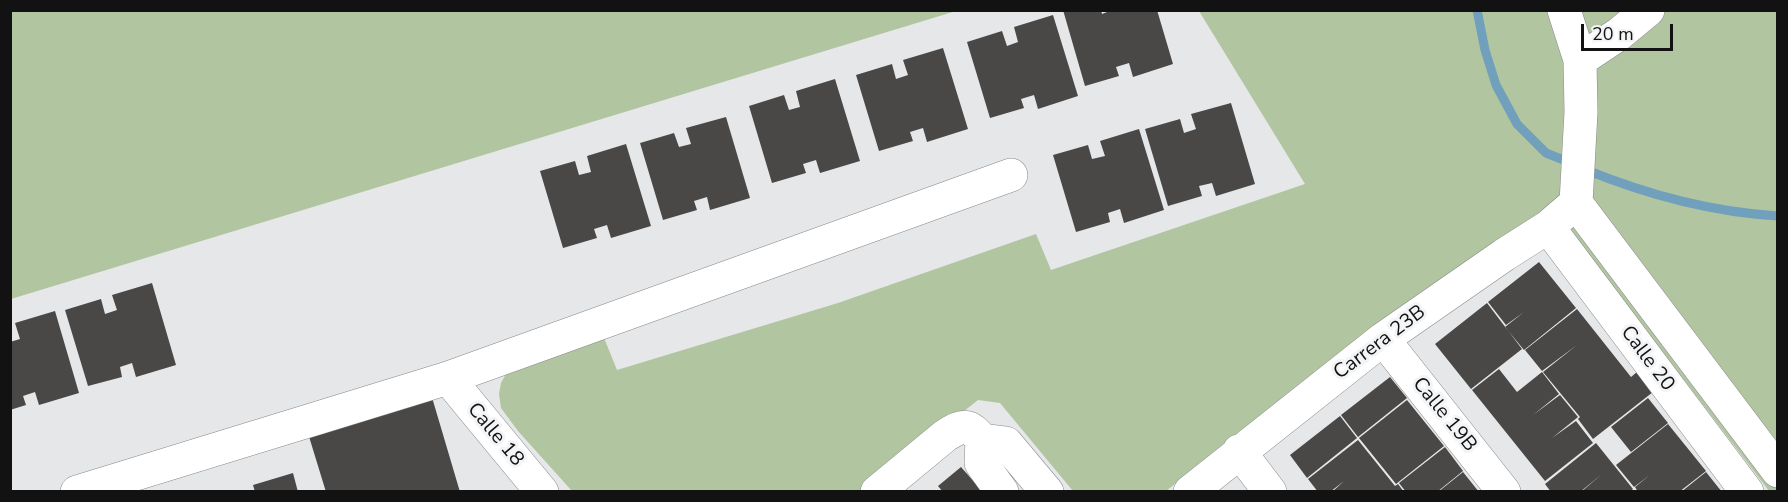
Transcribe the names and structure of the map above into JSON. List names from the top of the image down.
{
  "streets": {
    "street": [
      "Carrera 23B",
      "Calle 20",
      "Calle 19B",
      "Calle 18"
    ]
  },
  "crossings": [
    ["Carrera 23B", "Calle 20"],
    ["Carrera 23B", "Calle 19B"]
  ],
  "scale_bar": "20 m"
}
